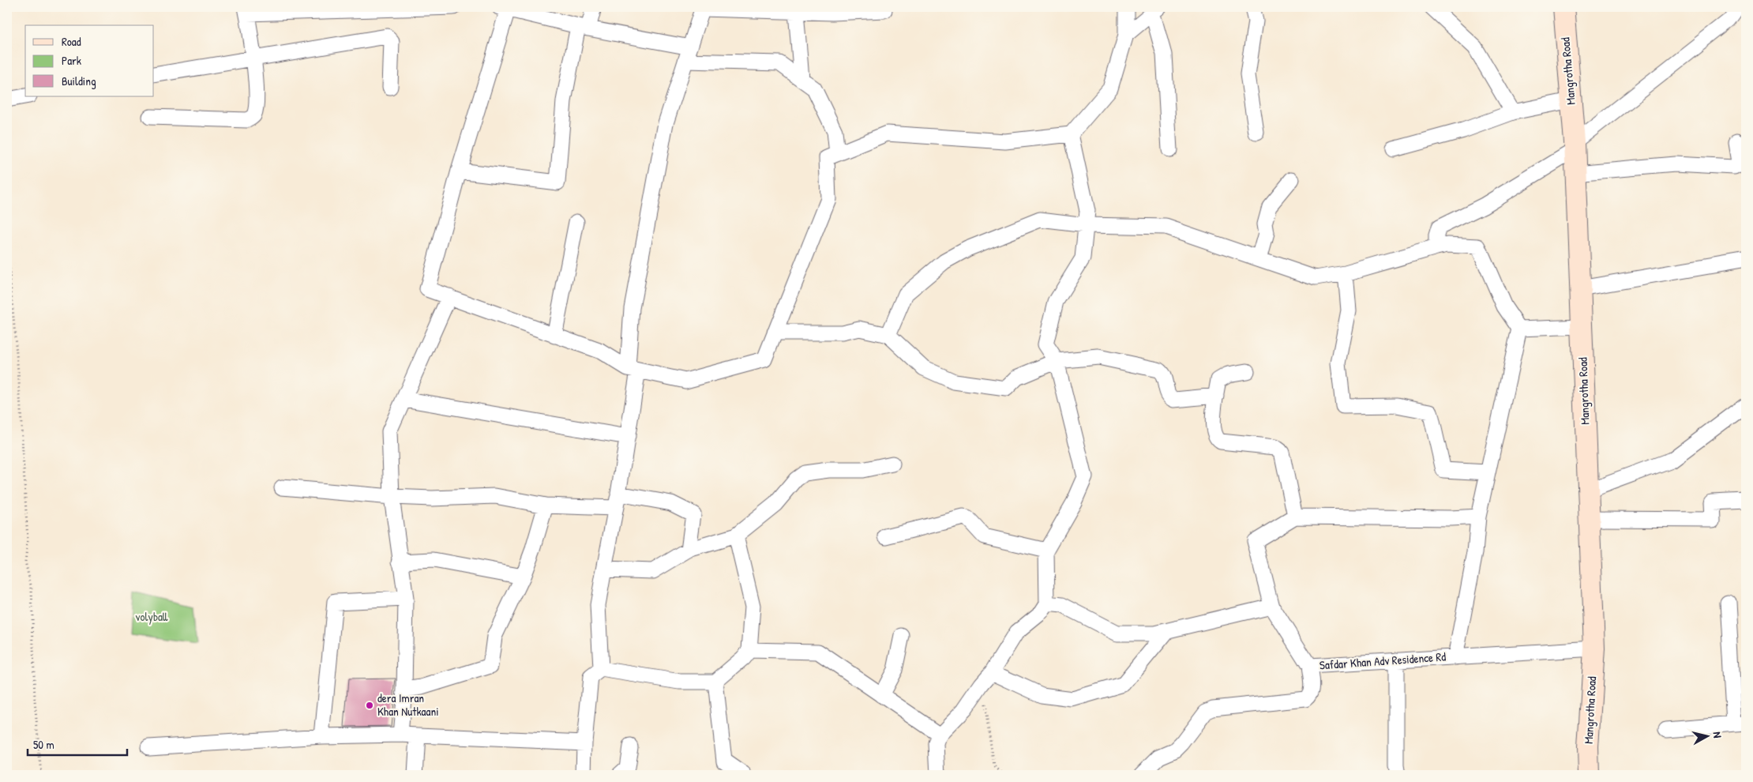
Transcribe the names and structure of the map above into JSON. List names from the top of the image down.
{
  "streets": {
    "main road": ["Mangrotha Road"],
    "street": ["Safdar Khan Adv Residence Rd"]
  },
  "crossings": [
    ["Mangrotha Road", "Safdar Khan Adv Residence Rd"]
  ],
  "parks": ["volyball"],
  "places": ["dera Imran Khan Nutkaani"],
  "legend": ["Road", "Park", "Building"],
  "scale_bar": "50 m",
  "north": "right"
}
